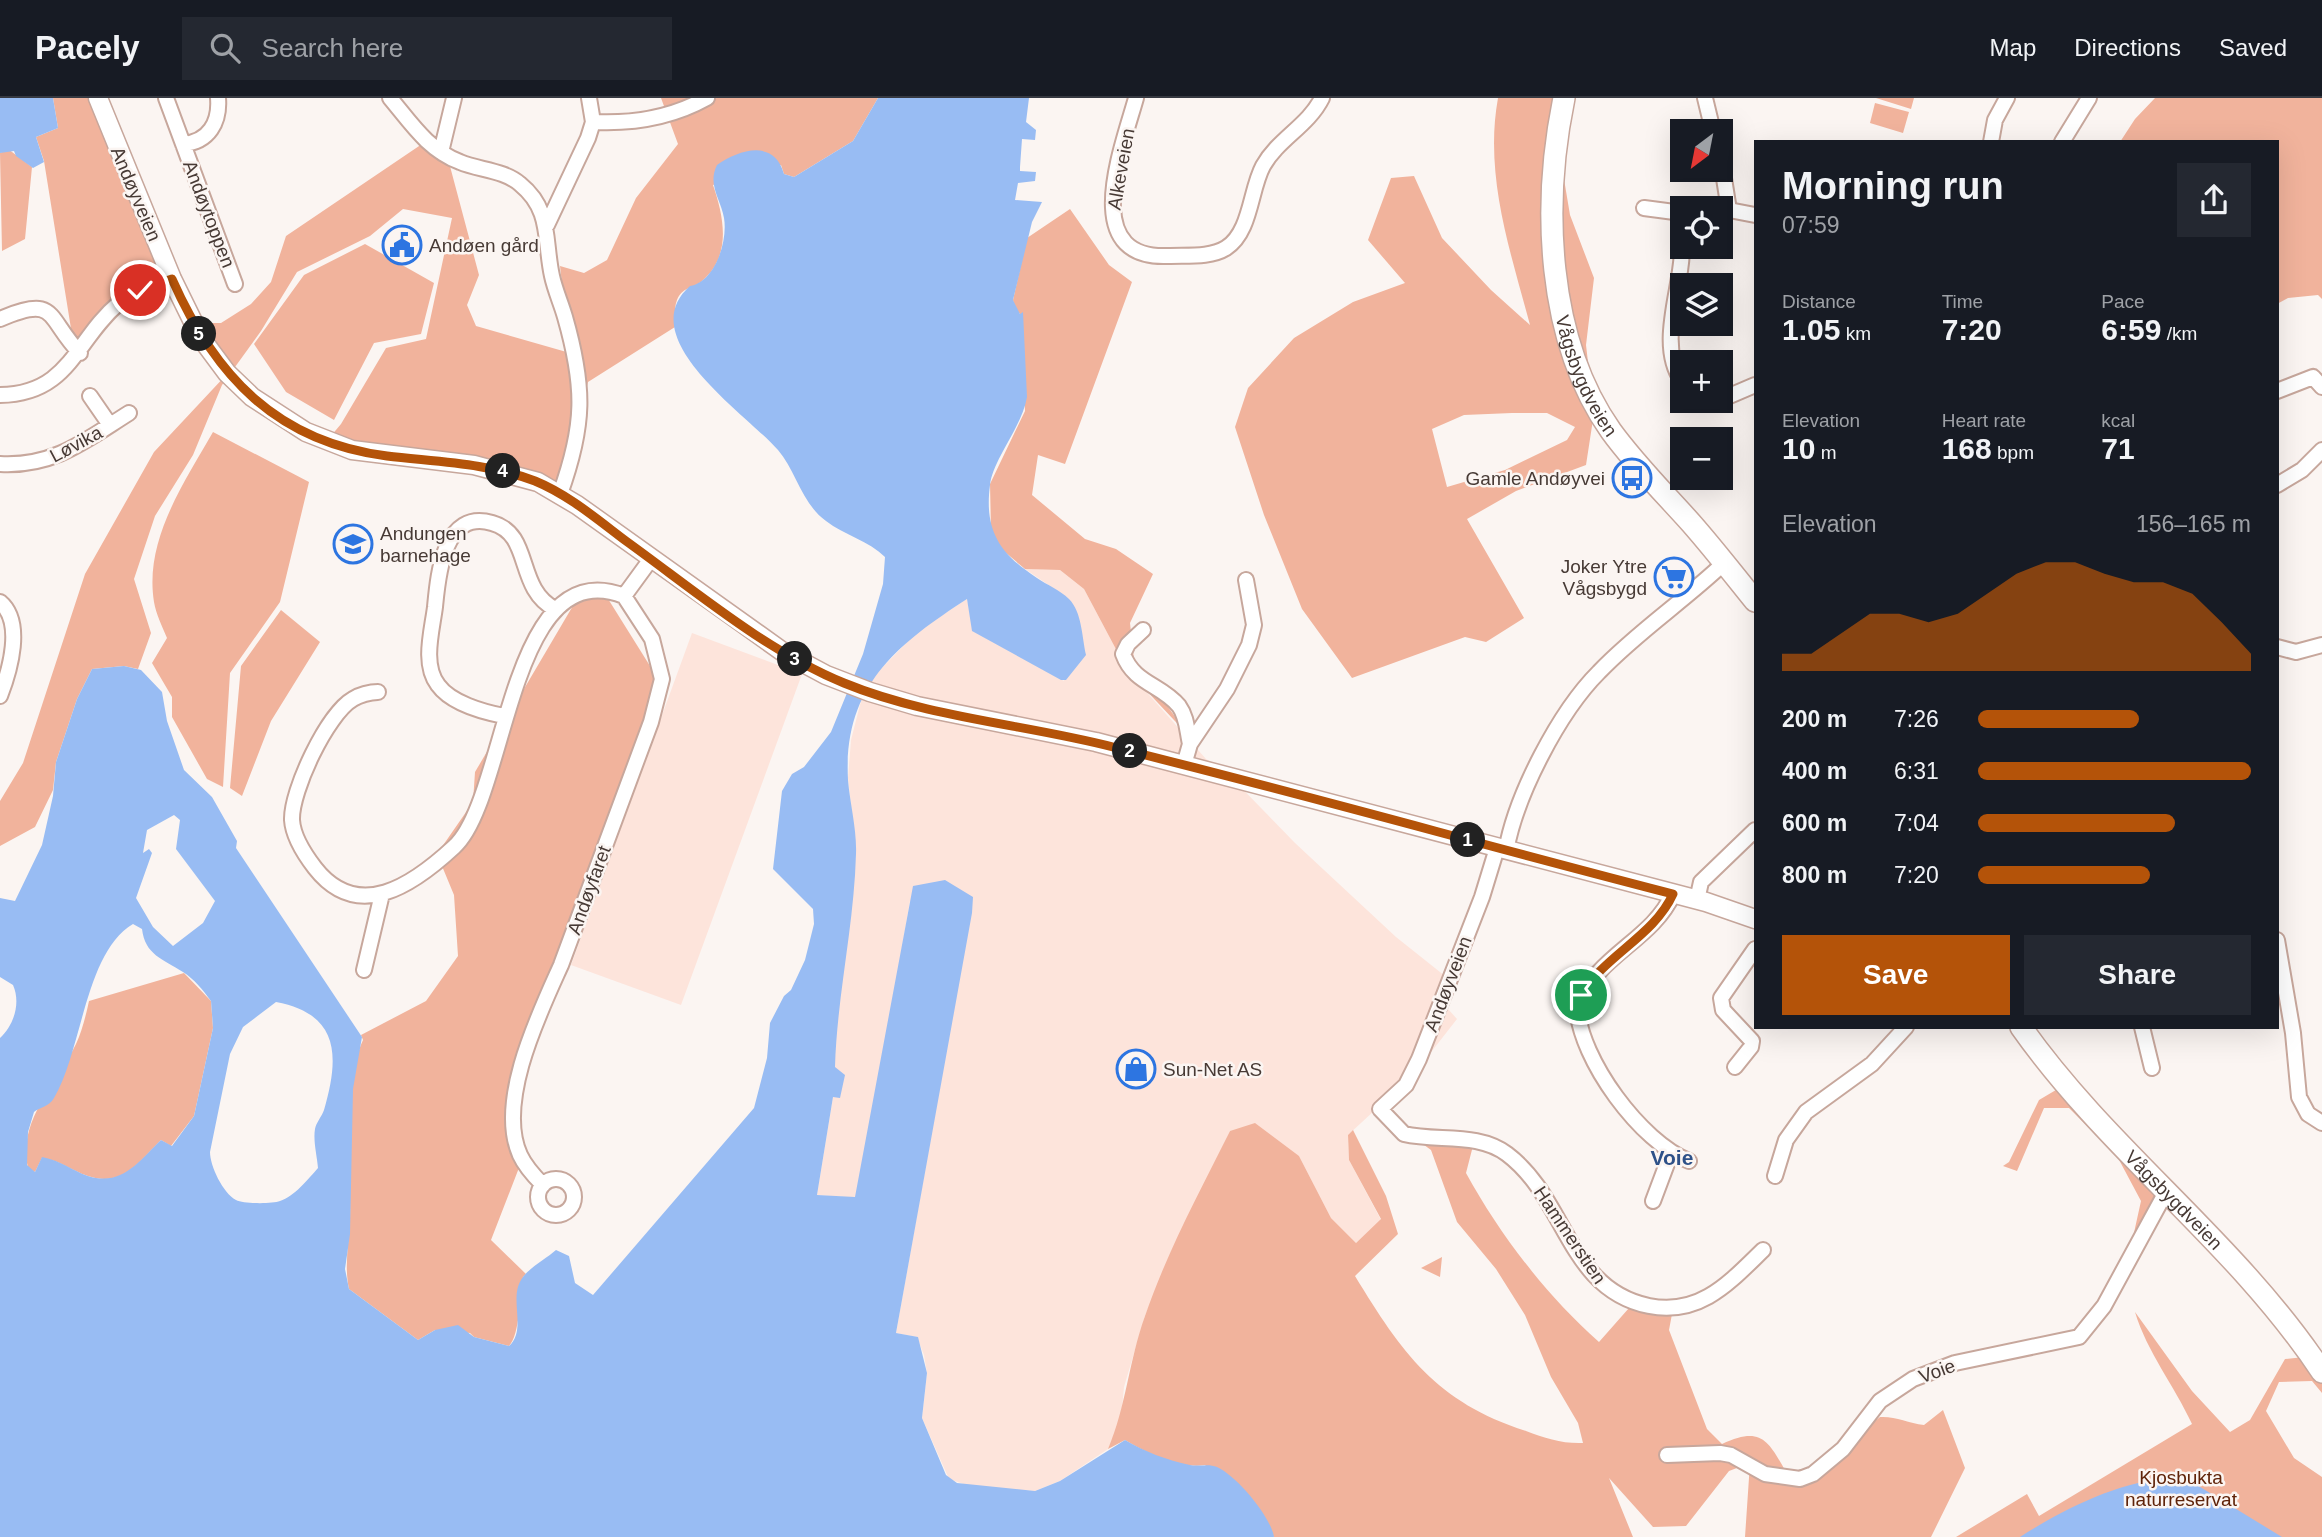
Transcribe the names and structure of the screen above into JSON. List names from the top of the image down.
{
  "streets": {
    "main road": ["Vågsbygdveien"],
    "street": [
      "Alkeveien",
      "Andøyveien",
      "Andøytoppen",
      "Løvika",
      "Andøyfaret",
      "Hammerstien",
      "Voie"
    ]
  },
  "crossings": [
    ["Andøyveien", "Hammerstien"],
    ["Vågsbygdveien", "Voie"]
  ],
  "districts": ["Voie"],
  "parks": ["Kjosbukta naturreservat"],
  "places": {
    "public building": ["Andøen gård"],
    "bus stop": ["Gamle Andøyvei"],
    "school or university": ["Andungen barnehage"],
    "supermarket": ["Joker Ytre Vågsbygd"],
    "shop": ["Sun-Net AS"]
  },
  "north": "bottom left",
  "page": {
    "header": "Pacely",
    "search": "Search here",
    "nav": ["Map", "Directions", "Saved"],
    "map_buttons": ["+", "−"],
    "heading": ["Morning run", "07:59"],
    "stats": [
      ["Distance", "1.05 km"],
      ["Time", "7:20"],
      ["Pace", "6:59 /km"],
      ["Elevation", "10 m"],
      ["Heart rate", "168 bpm"],
      ["kcal", "71"]
    ],
    "pins": [
      "5",
      "4",
      "3",
      "2",
      "1"
    ],
    "chart": ["Elevation", "156–165 m"],
    "list": [
      {
        "name": "200 m",
        "note": "7:26"
      },
      {
        "name": "400 m",
        "note": "6:31"
      },
      {
        "name": "600 m",
        "note": "7:04"
      },
      {
        "name": "800 m",
        "note": "7:20"
      }
    ],
    "buttons": ["Save", "Share"]
  }
}
